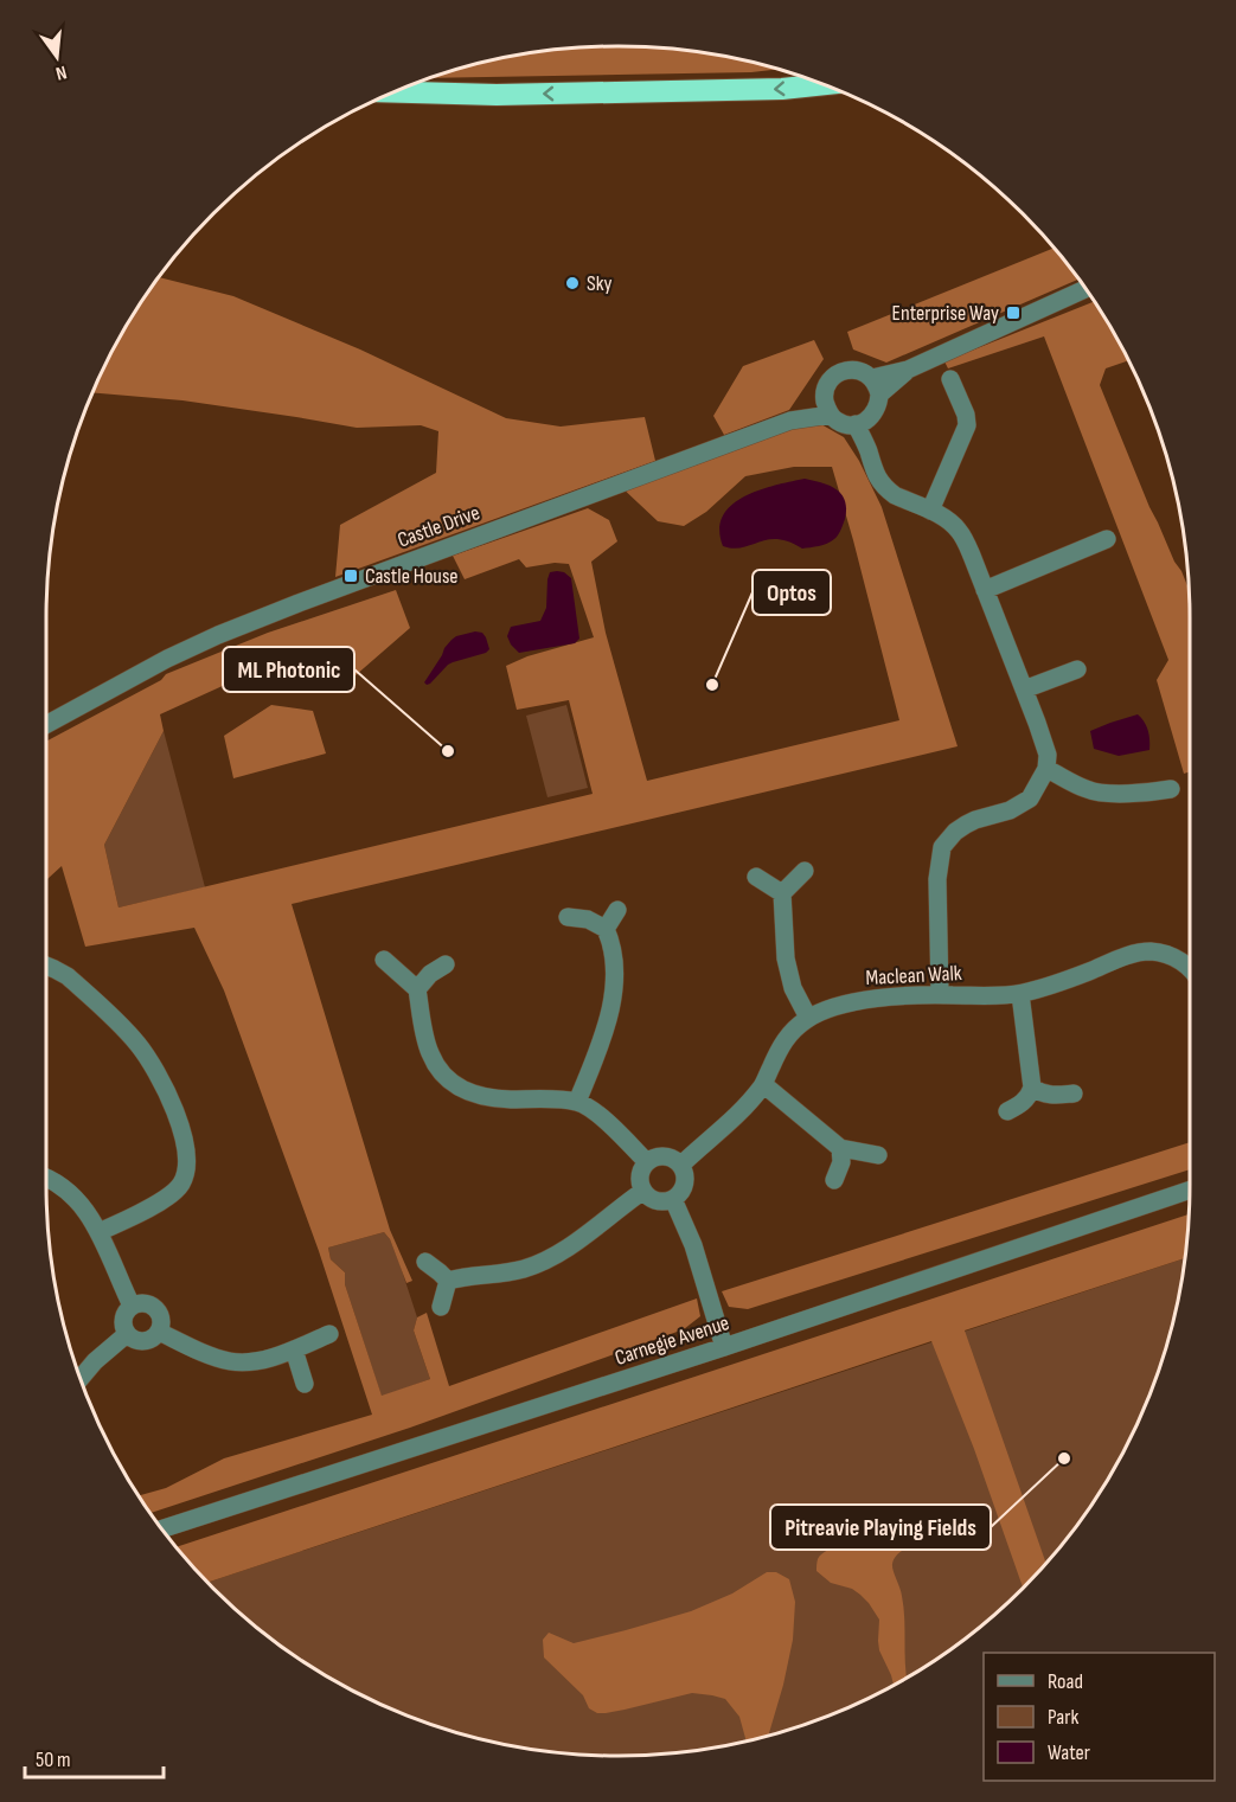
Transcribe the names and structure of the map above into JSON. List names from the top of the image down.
{
  "streets": {
    "street": ["Castle Drive", "Maclean Walk", "Carnegie Avenue"]
  },
  "places": {
    "other": [
      "Sky",
      "Optos",
      "ML Photonic",
      "Pitreavie Playing Fields"
    ],
    "transit": ["Enterprise Way", "Castle House"]
  },
  "legend": ["Road", "Park", "Water"],
  "scale_bar": "50 m",
  "north": "bottom"
}
